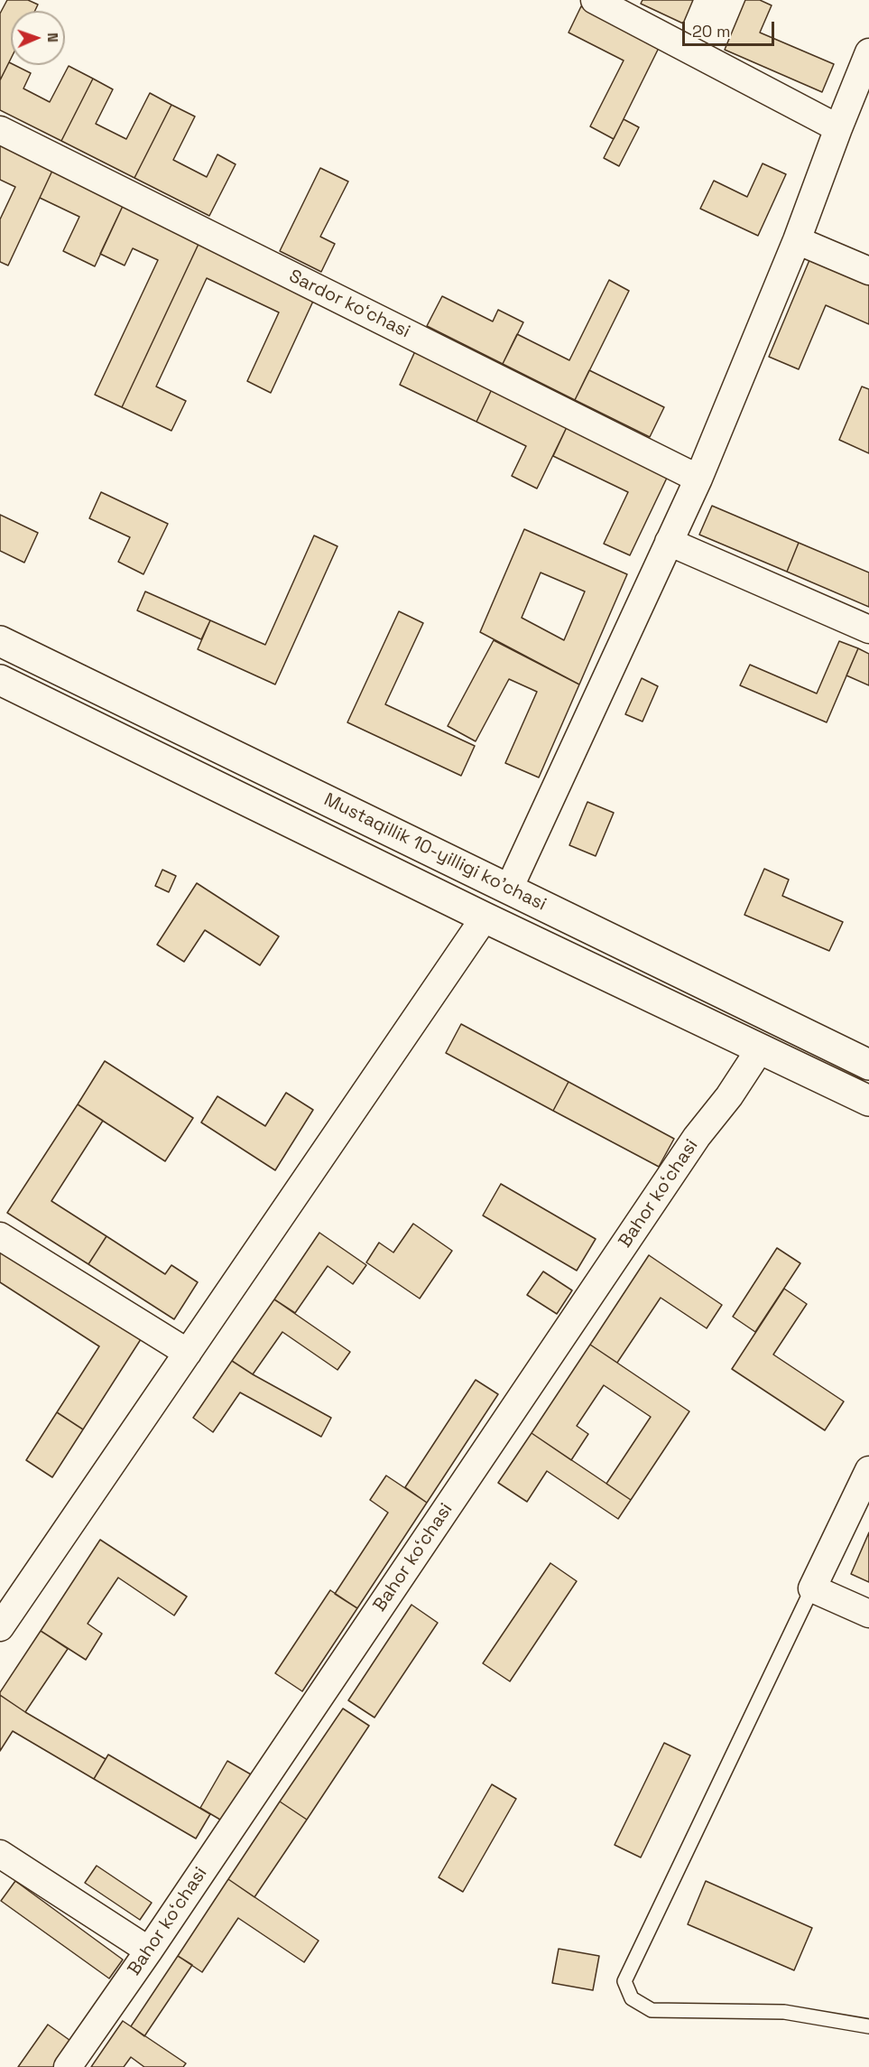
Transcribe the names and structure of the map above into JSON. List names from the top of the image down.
{
  "streets": {
    "main road": ["Mustaqillik 10-yilligi ko'chasi"],
    "street": ["Sardor koʻchasi", "Bahor koʻchasi"]
  },
  "crossings": [
    ["Mustaqillik 10-yilligi ko'chasi", "Bahor koʻchasi"]
  ],
  "scale_bar": "20 m",
  "north": "right"
}
